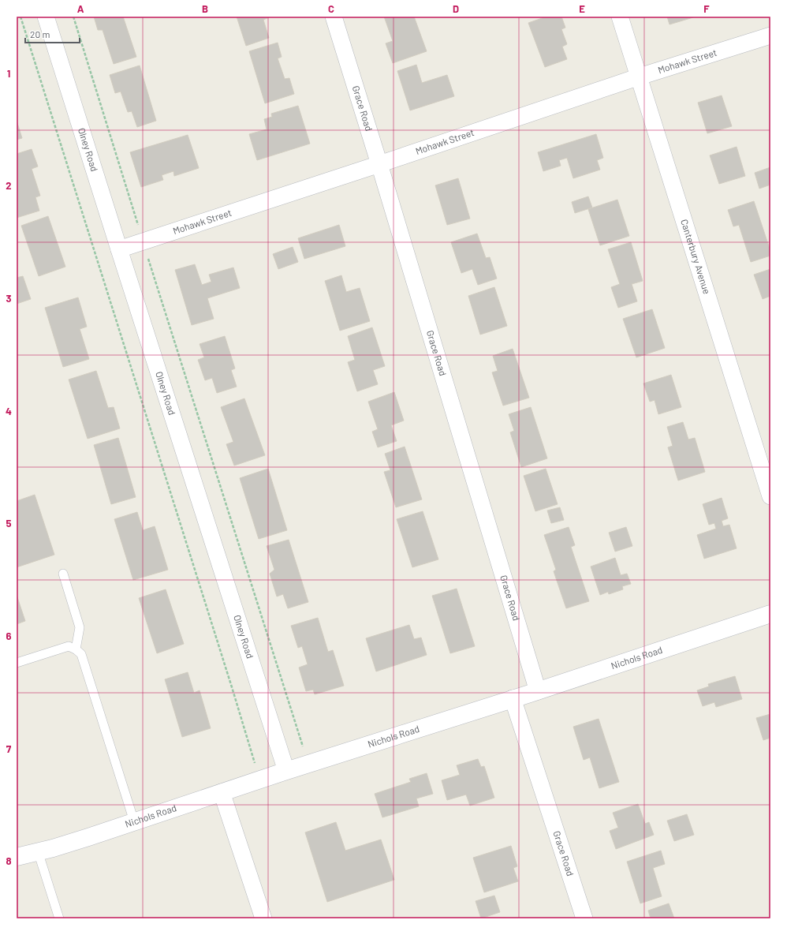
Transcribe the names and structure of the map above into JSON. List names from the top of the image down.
{
  "streets": {
    "street": [
      "Mohawk Street",
      "Grace Road",
      "Olney Road",
      "Canterbury Avenue",
      "Nichols Road"
    ]
  },
  "crossings": [
    ["Mohawk Street", "Grace Road"],
    ["Mohawk Street", "Olney Road"],
    ["Mohawk Street", "Canterbury Avenue"],
    ["Grace Road", "Nichols Road"],
    ["Olney Road", "Nichols Road"]
  ],
  "scale_bar": "20 m",
  "grid": {
    "columns": [
      "A",
      "B",
      "C",
      "D",
      "E",
      "F"
    ],
    "rows": [
      "1",
      "2",
      "3",
      "4",
      "5",
      "6",
      "7",
      "8"
    ]
  }
}
